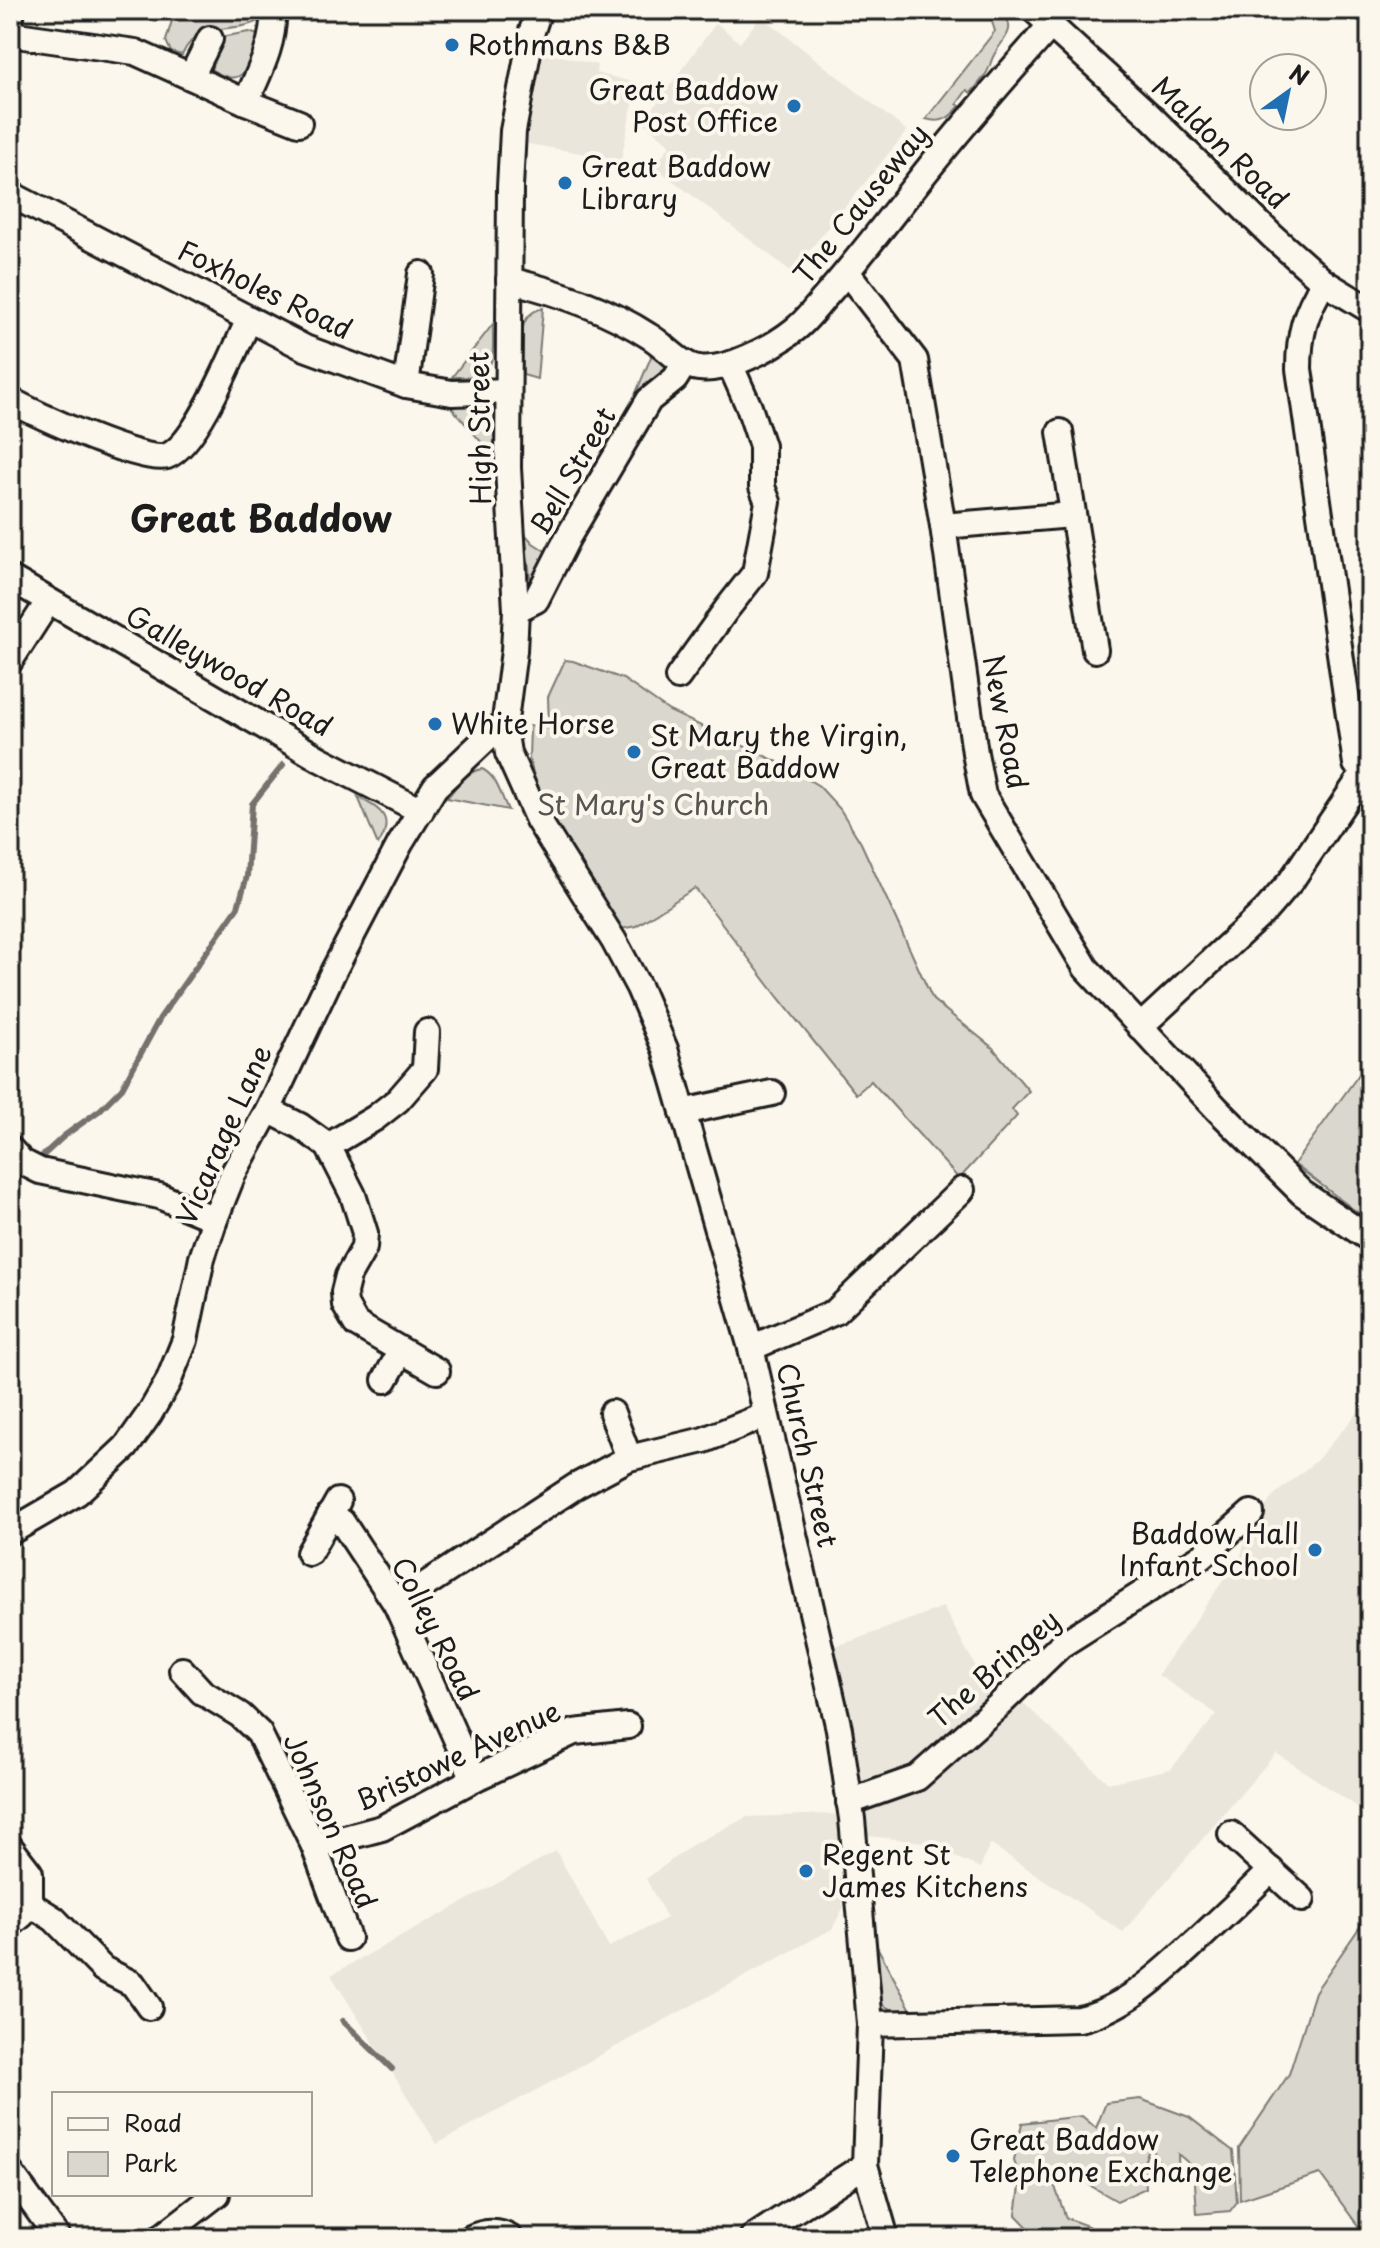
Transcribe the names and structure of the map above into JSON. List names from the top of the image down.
{
  "streets": {
    "street": [
      "Maldon Road",
      "The Causeway",
      "Foxholes Road",
      "High Street",
      "Bell Street",
      "Galleywood Road",
      "New Road",
      "Vicarage Lane",
      "Church Street",
      "Colley Road",
      "The Bringey",
      "Bristowe Avenue",
      "Johnson Road"
    ]
  },
  "crossings": [
    ["Maldon Road", "The Causeway"],
    ["The Causeway", "Bell Street"],
    ["The Causeway", "New Road"],
    ["Foxholes Road", "High Street"],
    ["High Street", "Bell Street"],
    ["High Street", "Church Street"],
    ["Galleywood Road", "Vicarage Lane"],
    ["Church Street", "The Bringey"],
    ["Colley Road", "Bristowe Avenue"],
    ["Bristowe Avenue", "Johnson Road"]
  ],
  "districts": ["Great Baddow"],
  "parks": ["St Mary's Church"],
  "places": [
    "Rothmans B&B",
    "Great Baddow Post Office",
    "Great Baddow Library",
    "White Horse",
    "St Mary the Virgin, Great Baddow",
    "Baddow Hall Infant School",
    "Regent St James Kitchens",
    "Great Baddow Telephone Exchange"
  ],
  "legend": ["Road", "Park"],
  "north": "top right"
}
